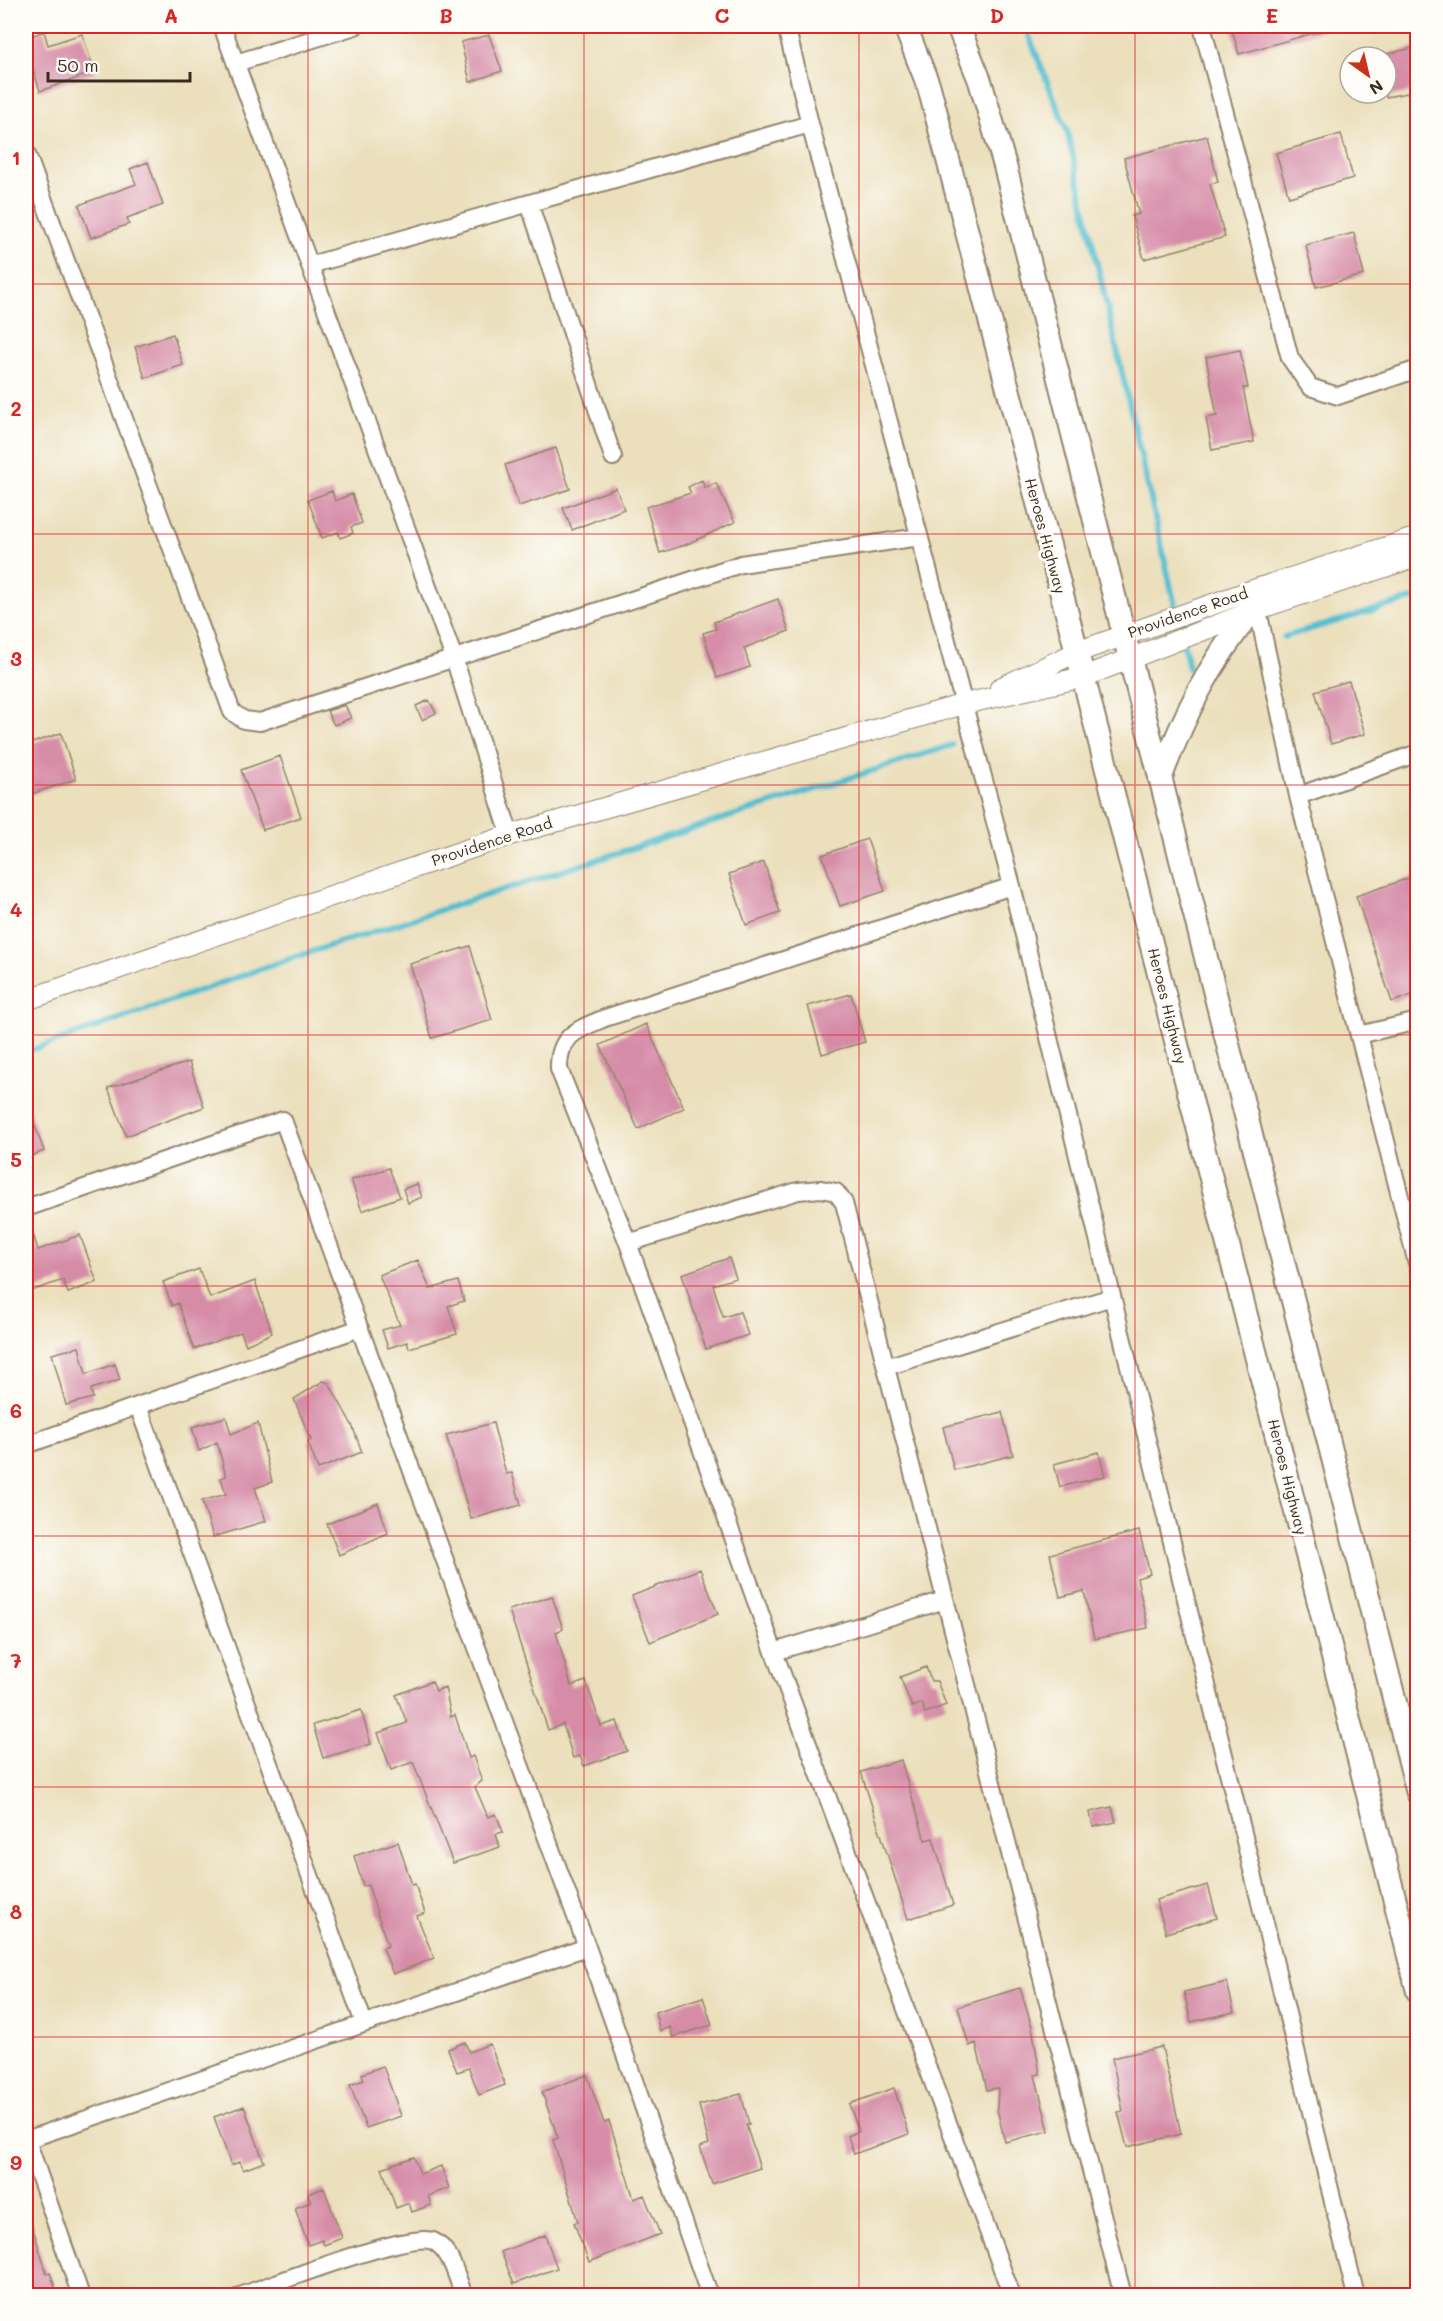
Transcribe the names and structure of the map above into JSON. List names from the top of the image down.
{
  "streets": {
    "main road": ["Heroes Highway"],
    "street": ["Providence Road"]
  },
  "crossings": [
    ["Heroes Highway", "Providence Road"]
  ],
  "scale_bar": "50 m",
  "north": "bottom right",
  "grid": {
    "columns": [
      "A",
      "B",
      "C",
      "D",
      "E"
    ],
    "rows": [
      "1",
      "2",
      "3",
      "4",
      "5",
      "6",
      "7",
      "8",
      "9"
    ]
  }
}
